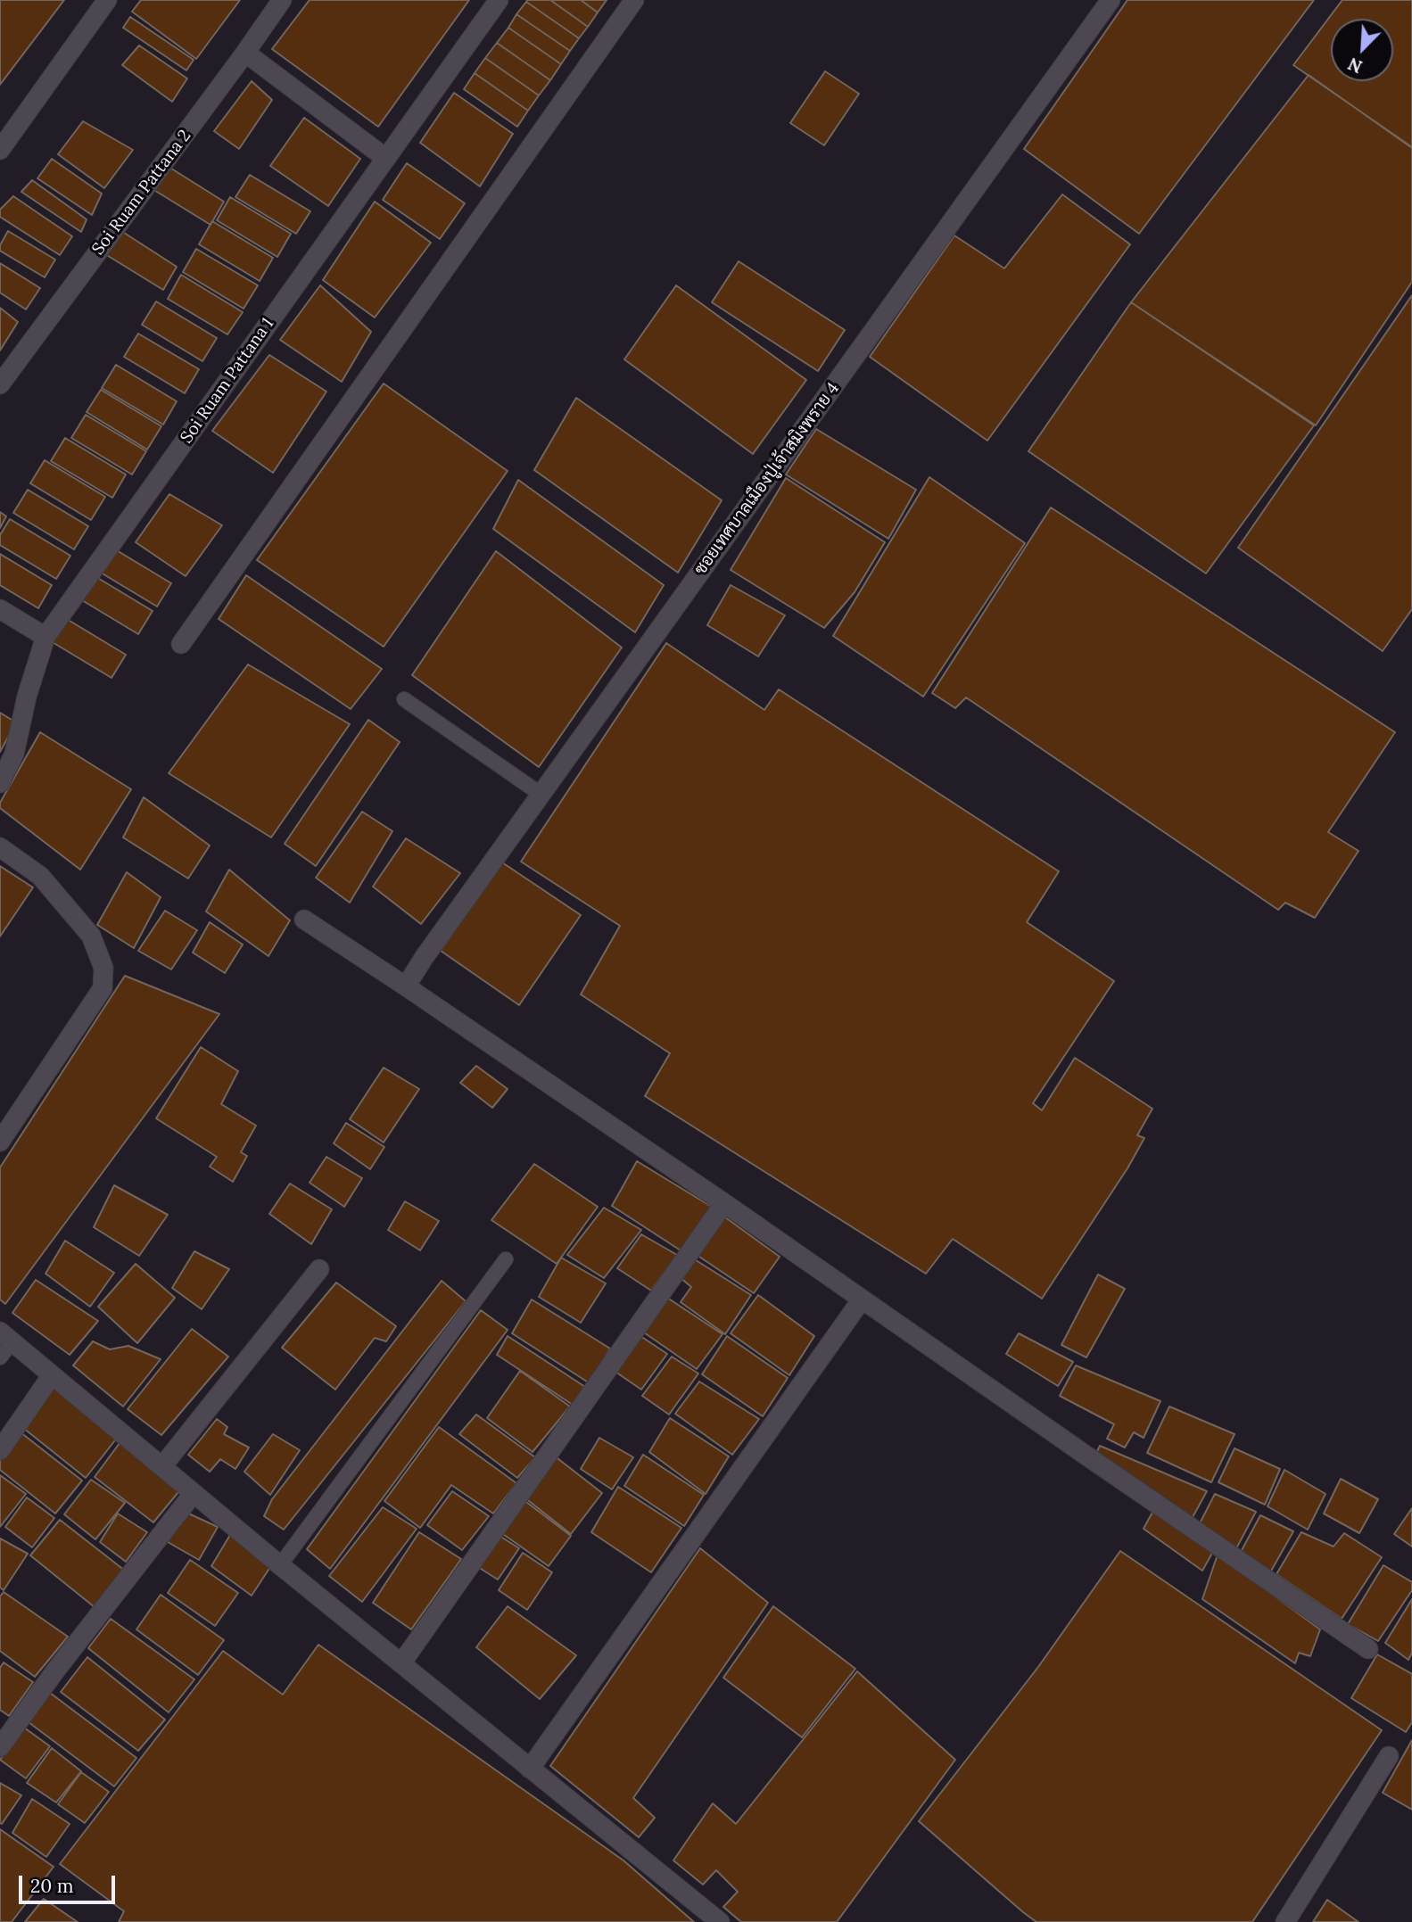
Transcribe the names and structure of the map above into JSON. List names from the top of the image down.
{
  "streets": {
    "street": ["Soi Ruam Pattana 2", "Soi Ruam Pattana 1", "ซอยเทศบาลเมืองปู่เจ้าสมิงพราย 4"]
  },
  "scale_bar": "20 m",
  "north": "bottom left"
}
